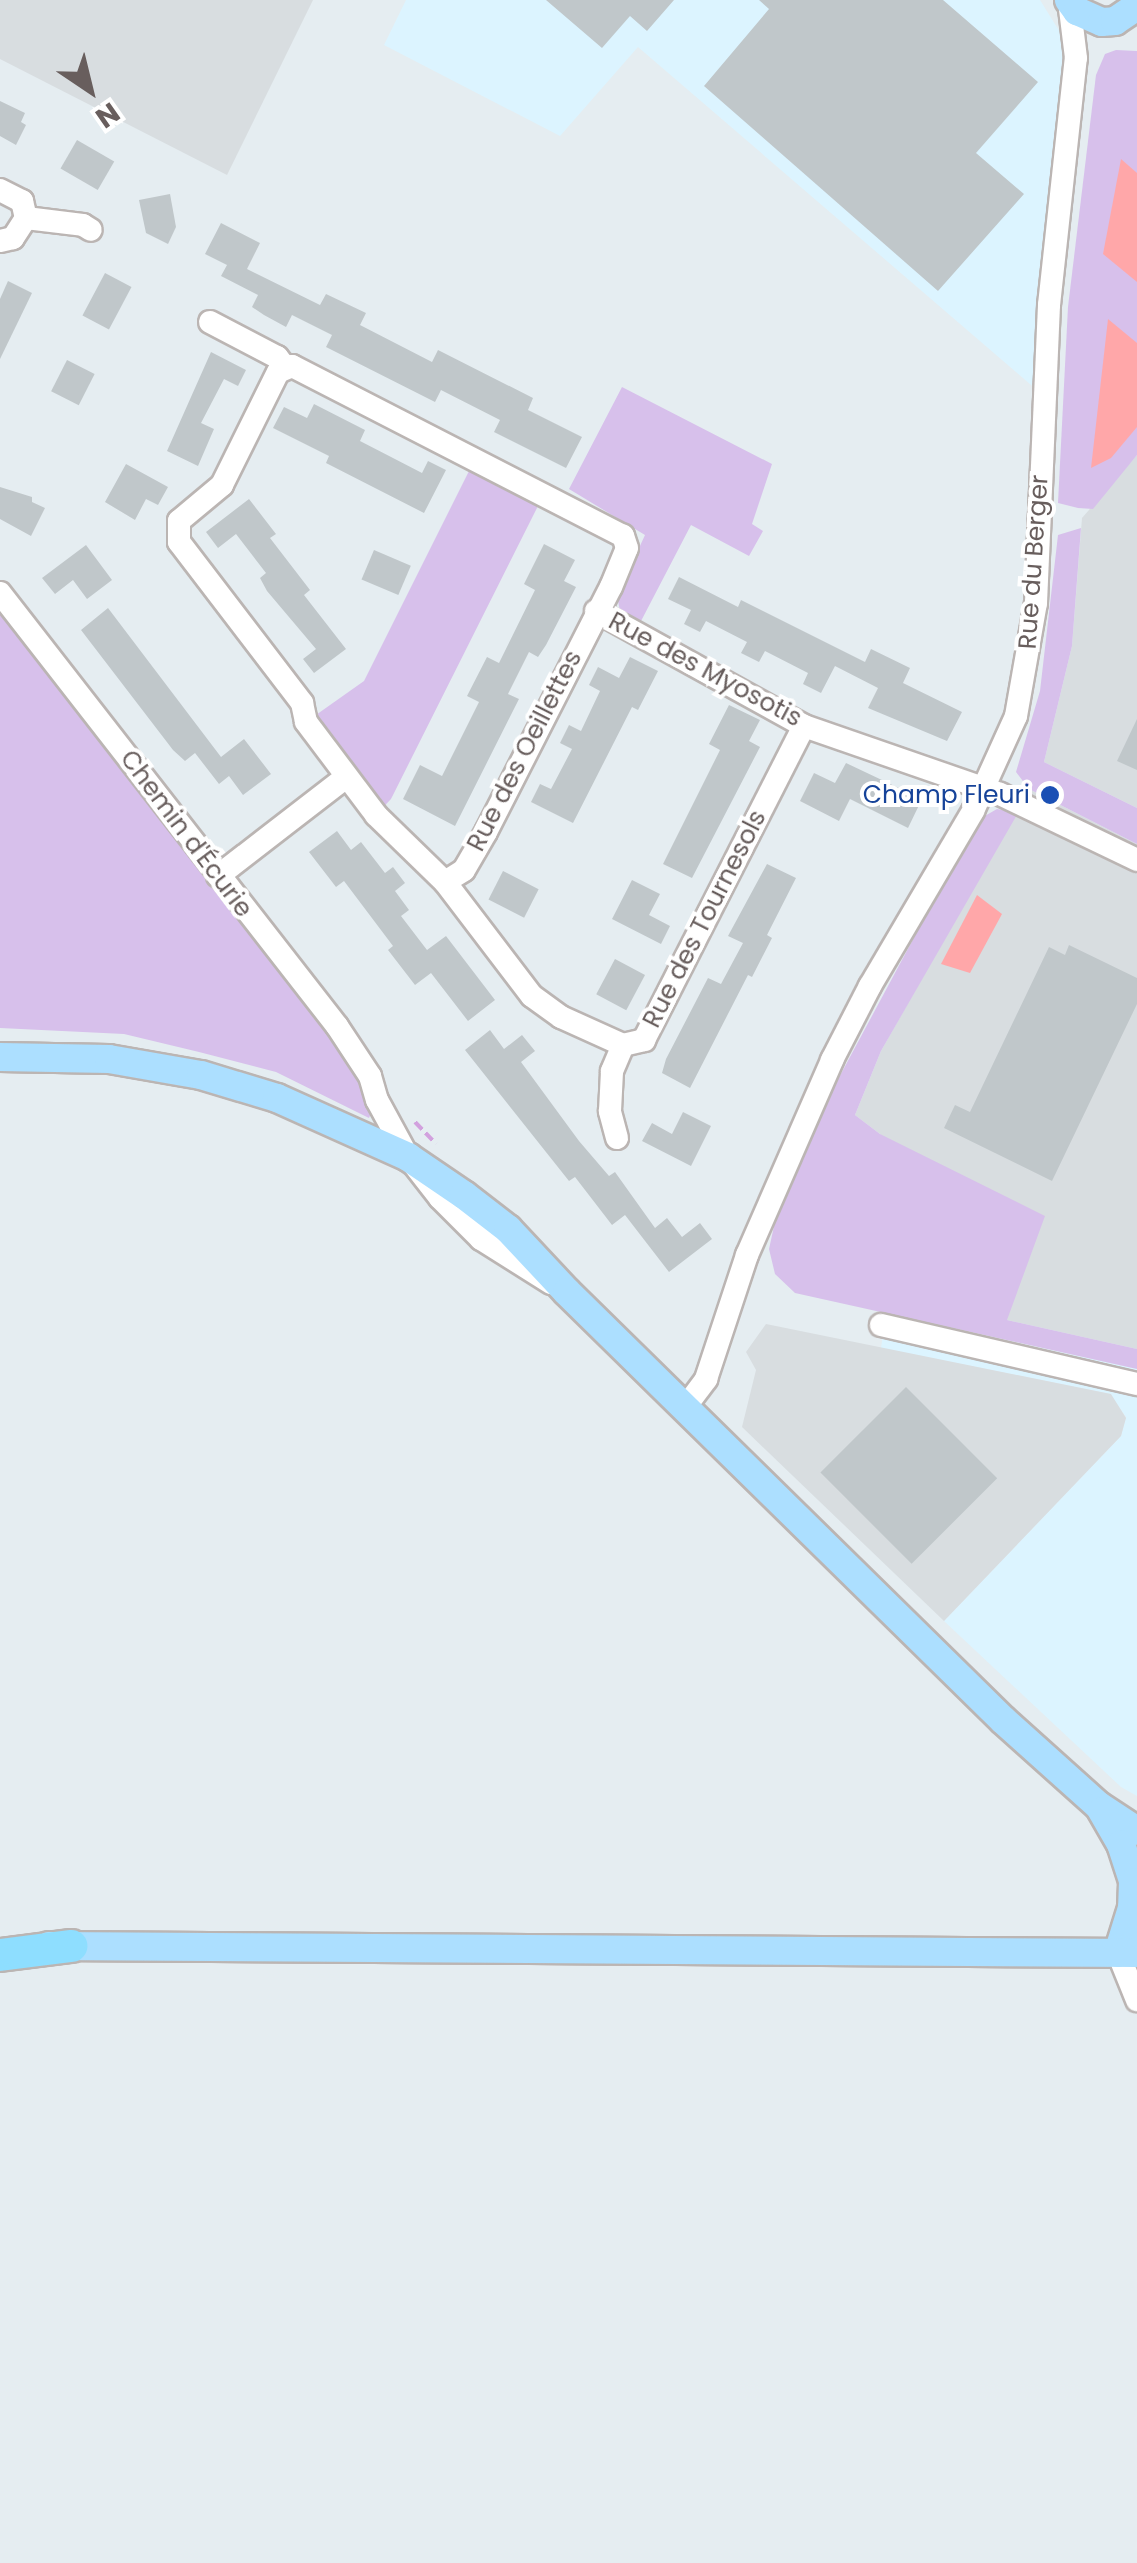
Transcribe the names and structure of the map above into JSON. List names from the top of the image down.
{
  "streets": {
    "street": [
      "Rue du Berger",
      "Rue des Myosotis",
      "Rue des Oeillettes",
      "Chemin d'Écurie",
      "Rue des Tournesols"
    ]
  },
  "crossings": [
    ["Rue du Berger", "Rue des Myosotis"],
    ["Rue des Myosotis", "Rue des Oeillettes"],
    ["Rue des Myosotis", "Rue des Tournesols"],
    ["Rue des Oeillettes", "Rue des Tournesols"]
  ],
  "places": ["Champ Fleuri"],
  "north": "bottom right"
}
